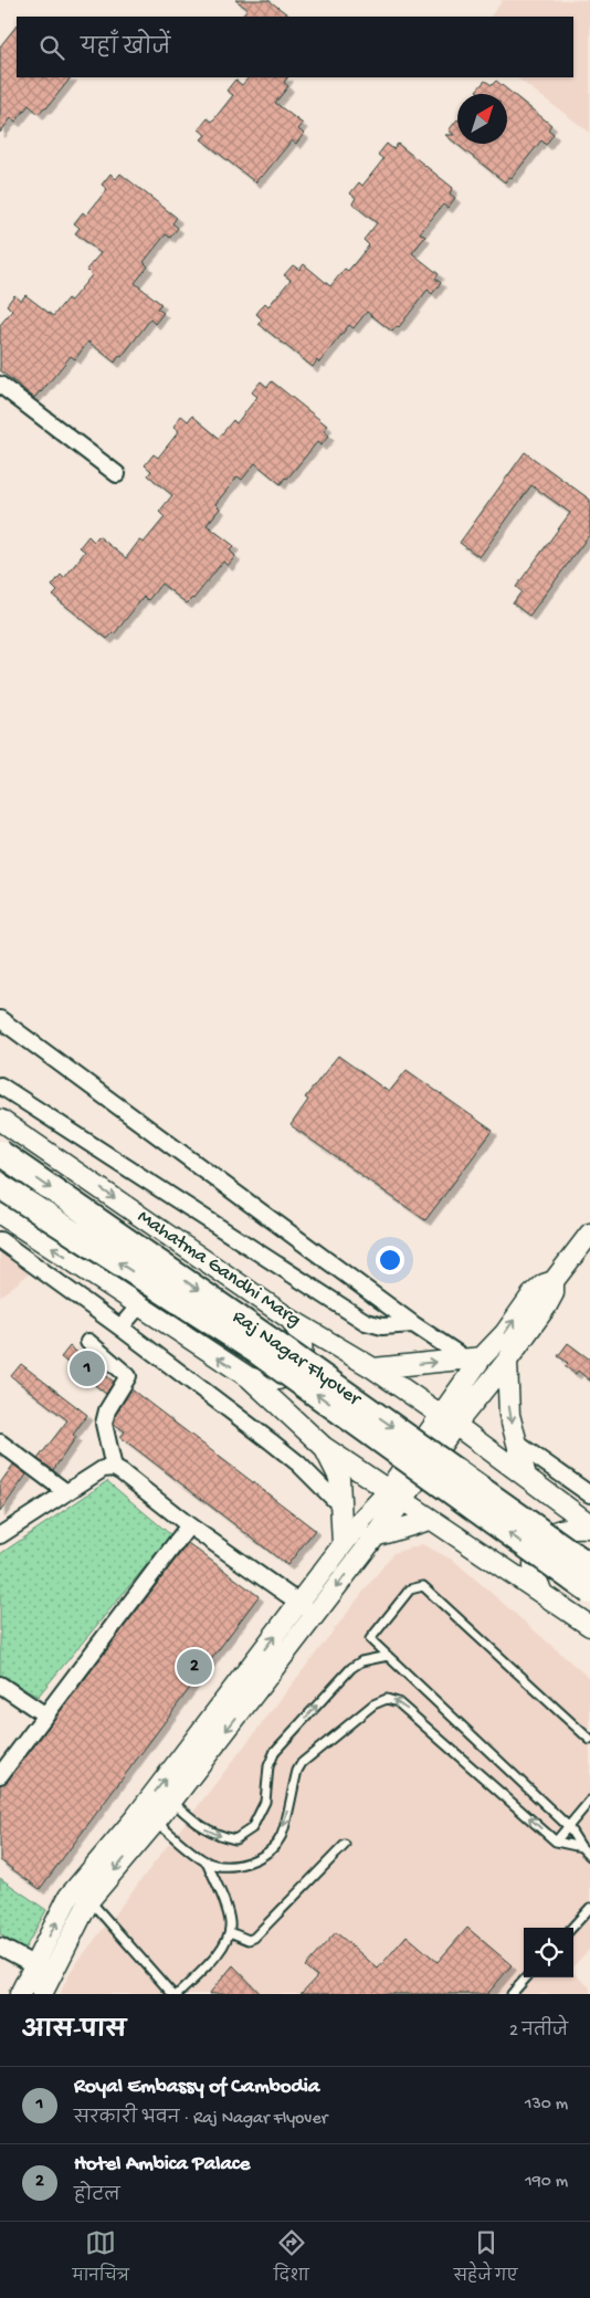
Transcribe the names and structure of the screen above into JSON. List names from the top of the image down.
{
  "streets": {
    "main road": ["Raj Nagar Flyover"],
    "street": ["Mahatma Gandhi Marg"]
  },
  "north": "top right",
  "page": {
    "search": "यहाँ खोजें",
    "pins": ["1", "2"],
    "heading": ["आस-पास", "2 नतीजे"],
    "list": [
      {
        "mark": "1",
        "name": "Royal Embassy of Cambodia",
        "note": "सरकारी भवन · Raj Nagar Flyover",
        "value": "130 m"
      },
      {
        "mark": "2",
        "name": "Hotel Ambica Palace",
        "note": "होटल",
        "value": "190 m"
      }
    ],
    "nav": ["मानचित्र", "दिशा", "सहेजे गए"]
  }
}
